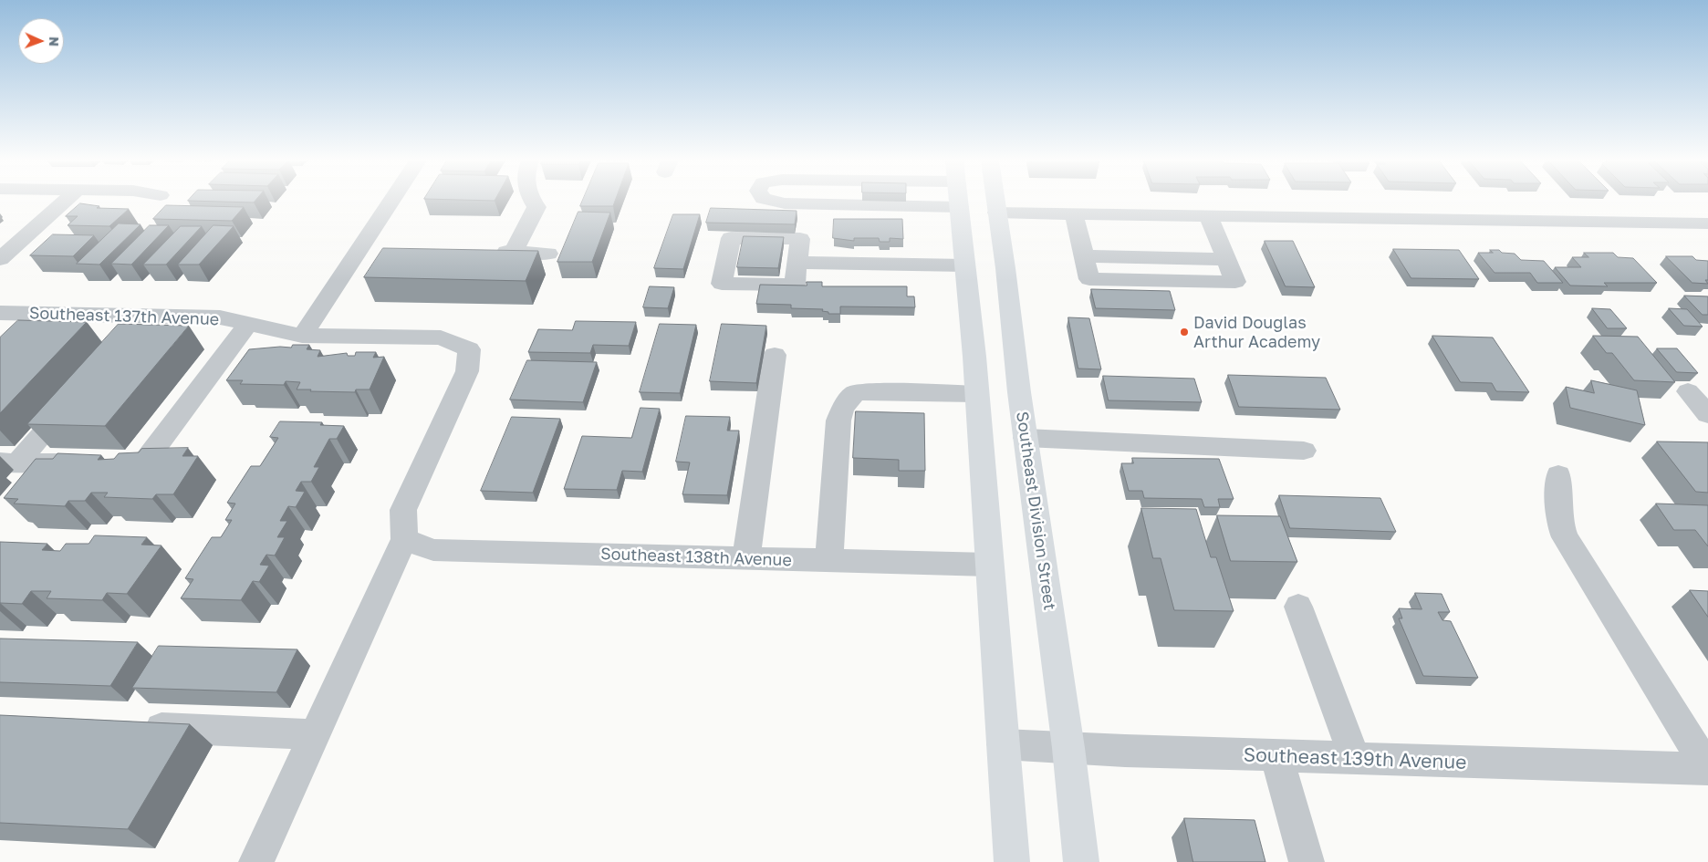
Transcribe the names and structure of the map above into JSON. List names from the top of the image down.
{
  "streets": {
    "main road": ["Southeast Division Street"],
    "street": ["Southeast 137th Avenue", "Southeast 138th Avenue", "Southeast 139th Avenue"]
  },
  "crossings": [
    ["Southeast 137th Avenue", "Southeast 138th Avenue"],
    ["Southeast Division Street", "Southeast 139th Avenue"]
  ],
  "places": ["David Douglas Arthur Academy"],
  "north": "right"
}
